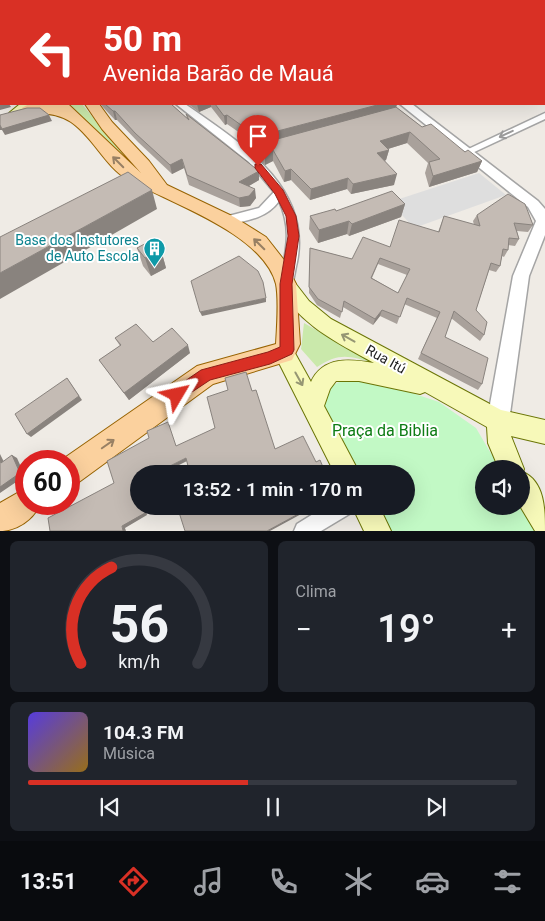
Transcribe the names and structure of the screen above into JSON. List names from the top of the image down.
{
  "streets": {
    "main road": ["Rua Itú"]
  },
  "one_way": ["Rua Itú"],
  "parks": ["Praça da Biblia"],
  "places": {
    "building": ["Base dos Instutores de Auto Escola"]
  },
  "page": {
    "turn": ["50 m", "Avenida Barão de Mauá"],
    "limit": "60",
    "trip": "13:52 · 1 min · 170 m",
    "tile": "Clima",
    "heat": ["−", "19°", "+"],
    "song": ["104.3 FM", "Música"],
    "tabs": "13:51",
    "gauge": ["56", "km/h"]
  }
}
